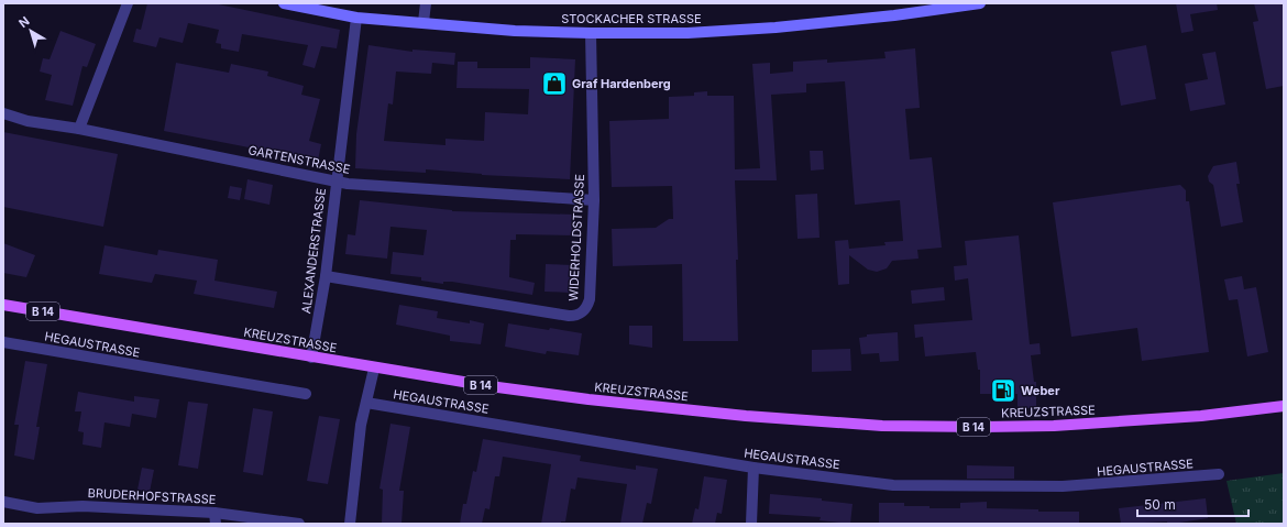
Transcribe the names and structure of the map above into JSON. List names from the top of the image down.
{
  "streets": {
    "main road": ["B 14", "KREUZSTRASSE"],
    "street": [
      "STOCKACHER STRASSE",
      "GARTENSTRASSE",
      "WIDERHOLDSTRASSE",
      "ALEXANDERSTRASSE",
      "HEGAUSTRASSE",
      "BRUDERHOFSTRASSE"
    ]
  },
  "crossings": [
    ["STOCKACHER STRASSE", "WIDERHOLDSTRASSE"],
    ["STOCKACHER STRASSE", "ALEXANDERSTRASSE"],
    ["GARTENSTRASSE", "WIDERHOLDSTRASSE"],
    ["GARTENSTRASSE", "ALEXANDERSTRASSE"],
    ["WIDERHOLDSTRASSE", "ALEXANDERSTRASSE"],
    ["ALEXANDERSTRASSE", "KREUZSTRASSE"]
  ],
  "places": {
    "shop": ["Graf Hardenberg"],
    "fuel station": ["Weber"]
  },
  "scale_bar": "50 m",
  "north": "top left"
}
